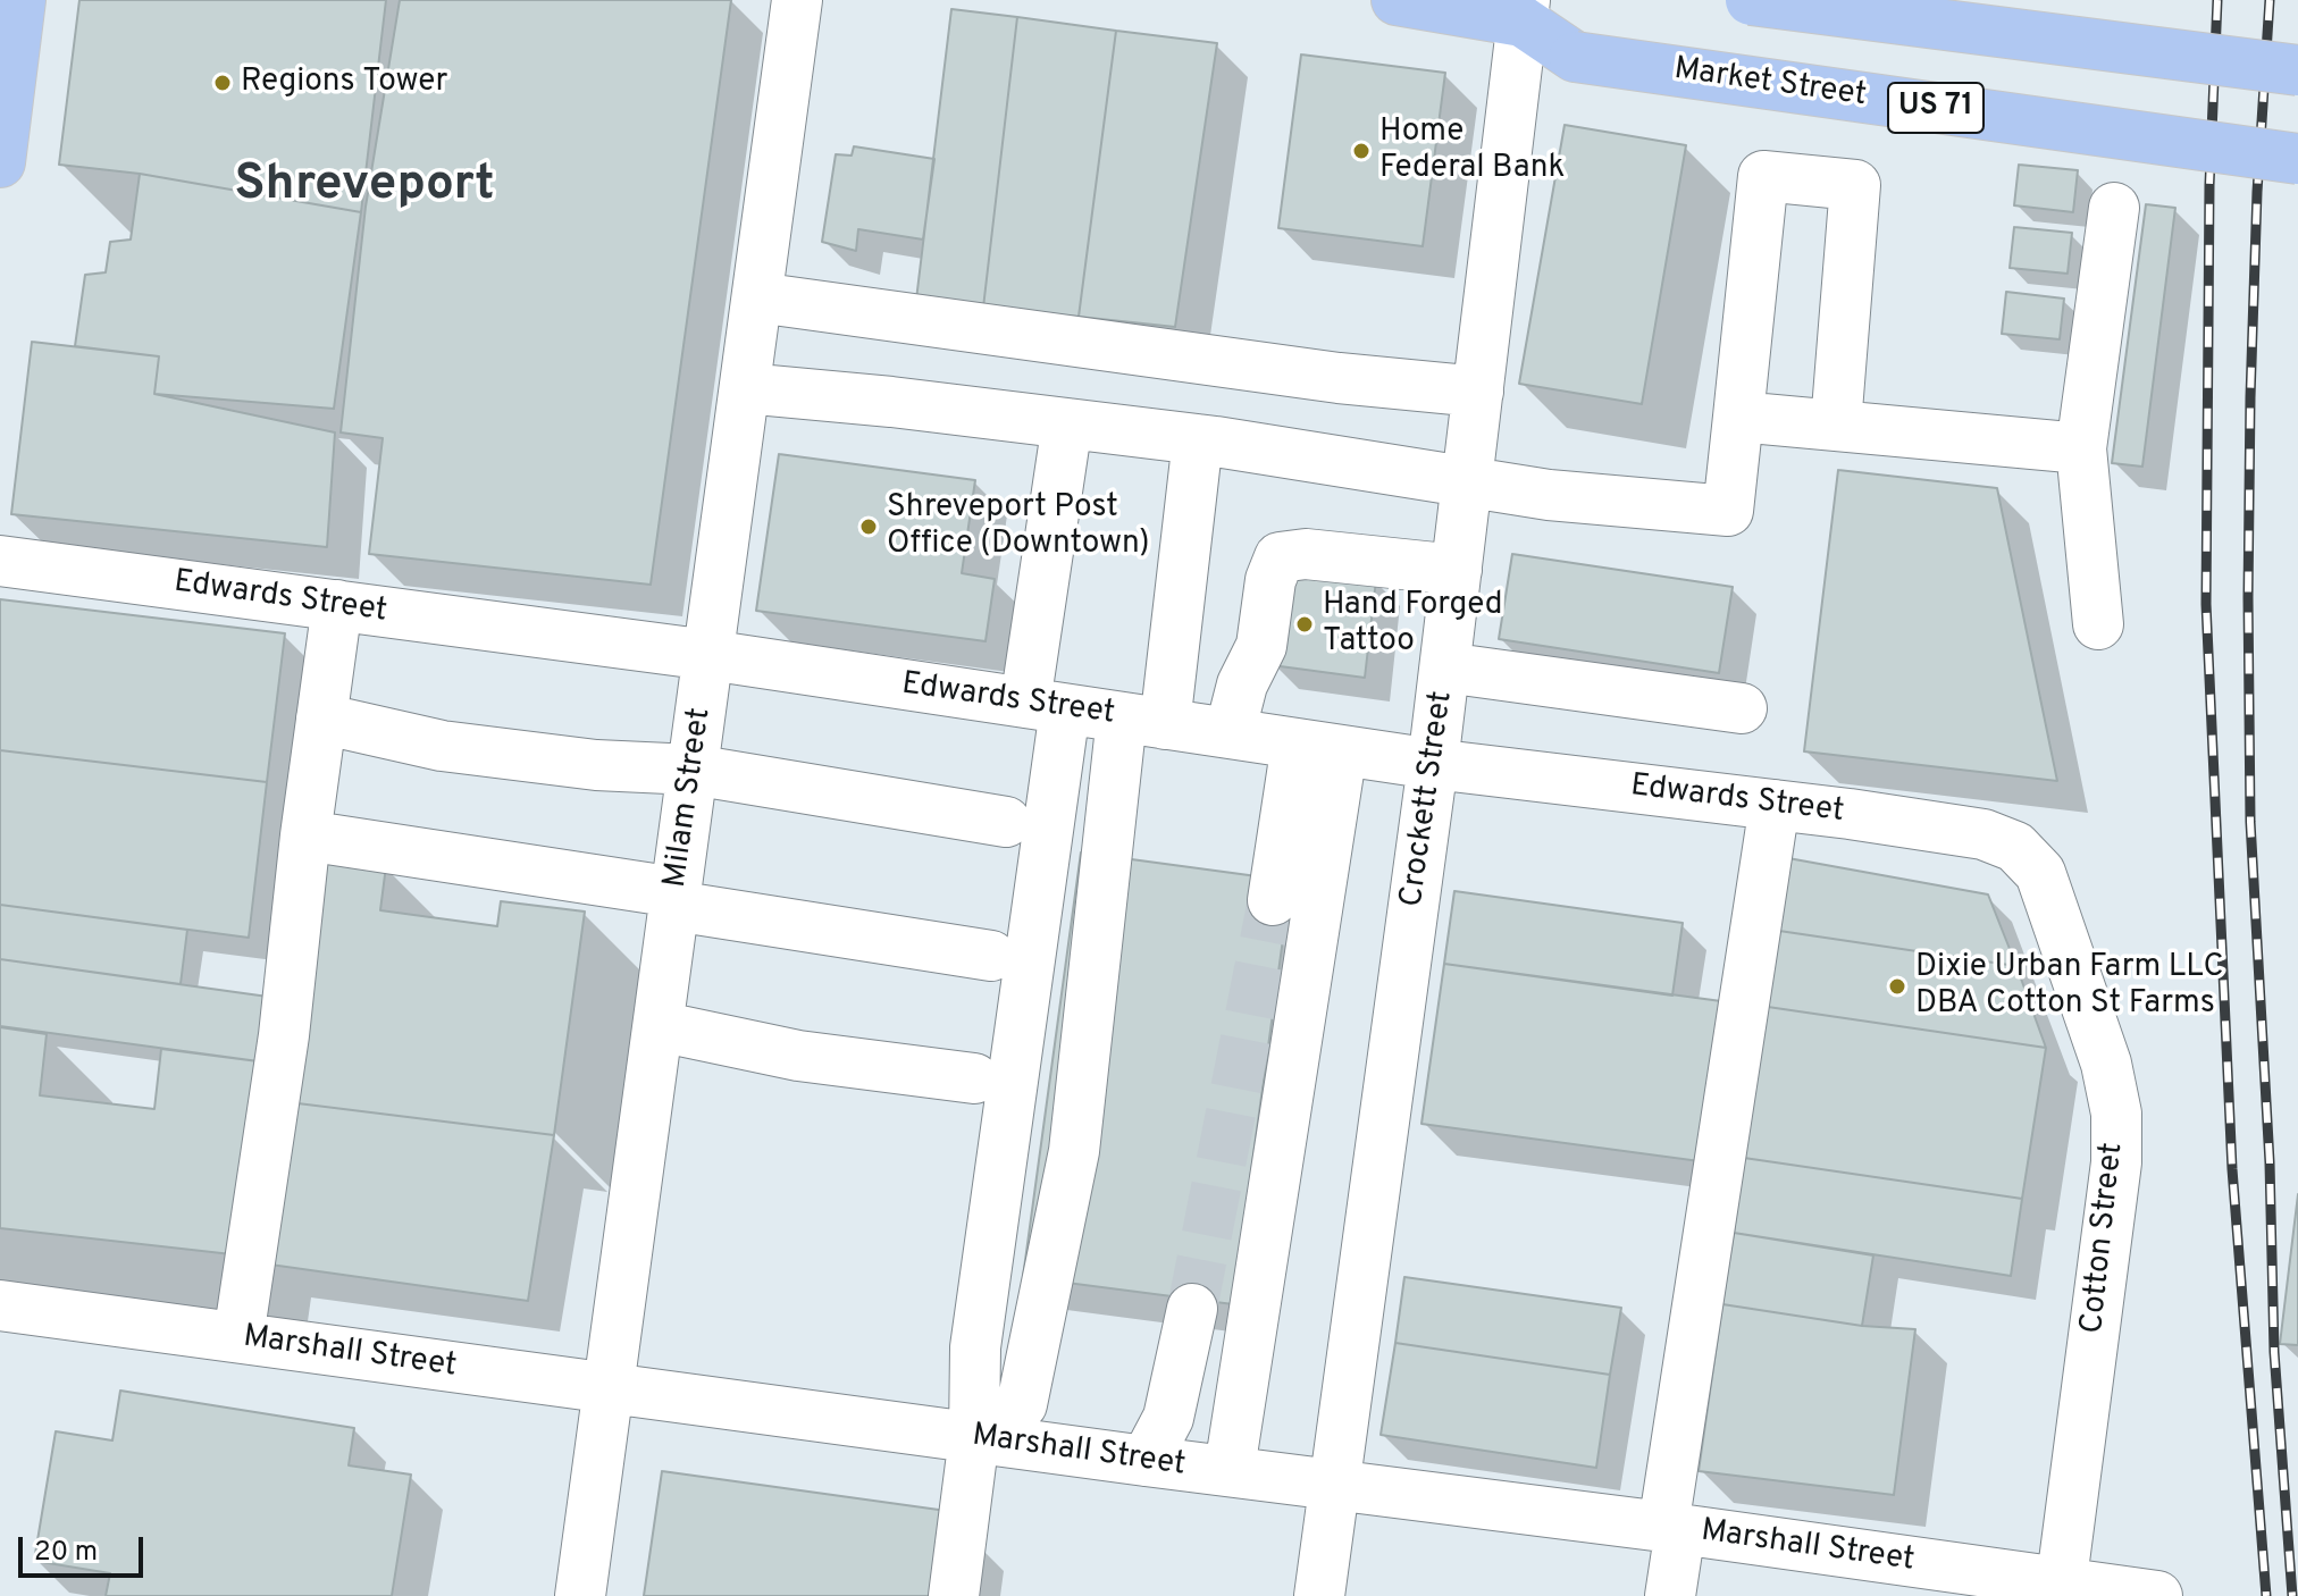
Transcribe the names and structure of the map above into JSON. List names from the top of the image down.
{
  "streets": {
    "main road": ["Market Street", "US 71"],
    "street": [
      "Edwards Street",
      "Milam Street",
      "Crockett Street",
      "Cotton Street",
      "Marshall Street"
    ]
  },
  "crossings": [
    ["Market Street", "Crockett Street"],
    ["Edwards Street", "Milam Street"],
    ["Edwards Street", "Crockett Street"],
    ["Edwards Street", "Cotton Street"],
    ["Milam Street", "Marshall Street"],
    ["Crockett Street", "Marshall Street"],
    ["Cotton Street", "Marshall Street"]
  ],
  "districts": ["Shreveport"],
  "places": [
    "Regions Tower",
    "Home Federal Bank",
    "Shreveport Post Office (Downtown)",
    "Hand Forged Tattoo",
    "Dixie Urban Farm LLC DBA Cotton St Farms"
  ],
  "scale_bar": "20 m"
}
